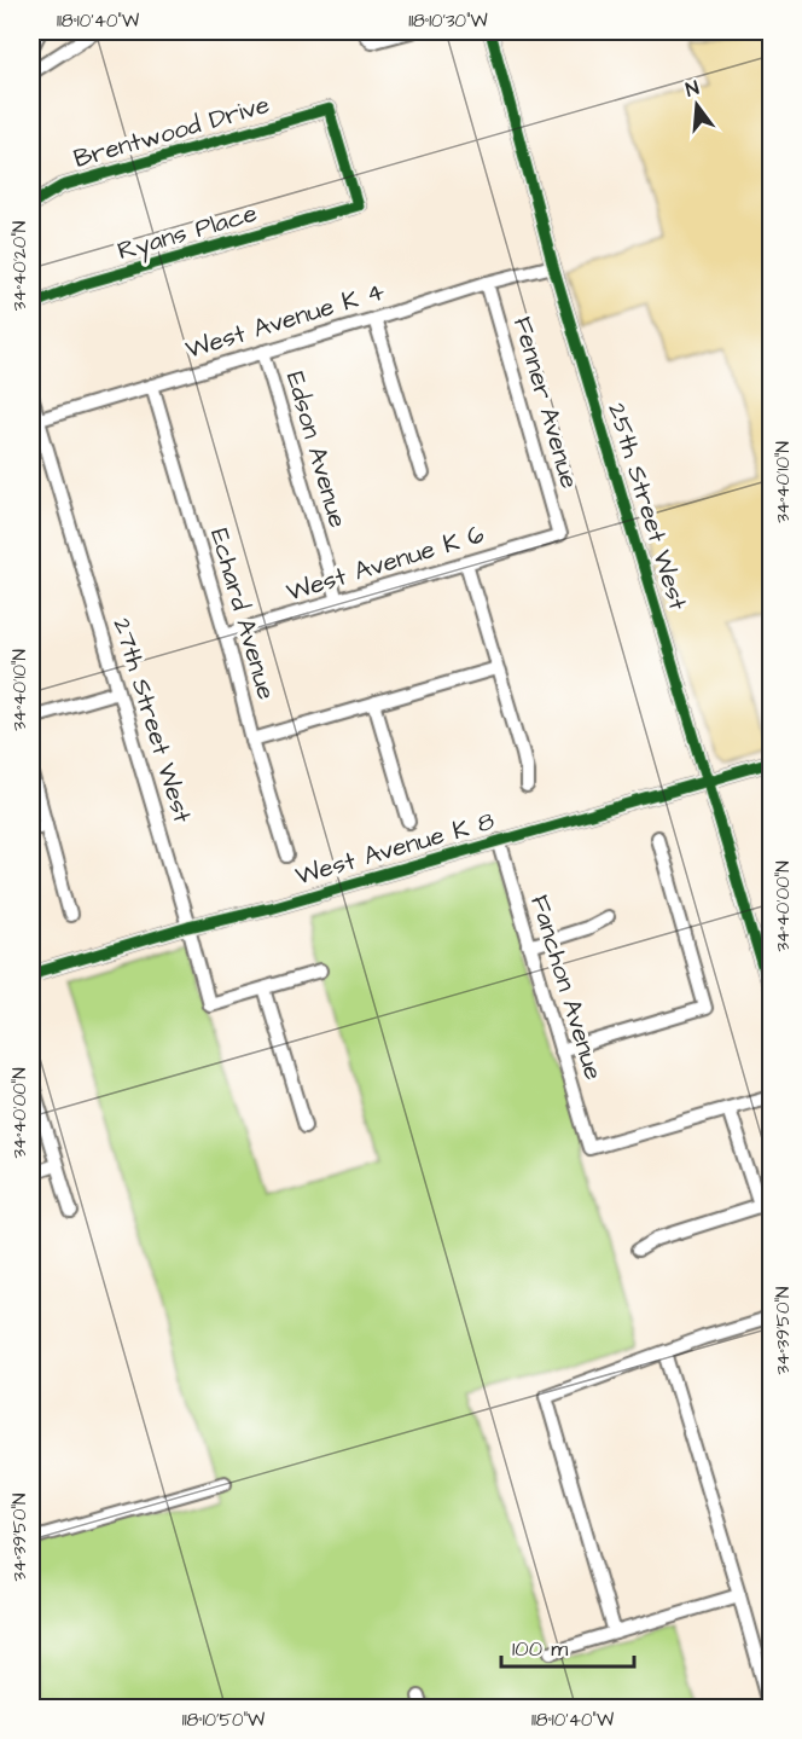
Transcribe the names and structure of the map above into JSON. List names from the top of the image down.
{
  "streets": {
    "street": [
      "Brentwood Drive",
      "Ryans Place",
      "West Avenue K 4",
      "Fenner Avenue",
      "Edson Avenue",
      "25th Street West",
      "West Avenue K 6",
      "Echard Avenue",
      "27th Street West",
      "West Avenue K 8",
      "Fanchon Avenue"
    ]
  },
  "crossings": [
    ["Brentwood Drive", "Ryans Place"],
    ["West Avenue K 4", "Fenner Avenue"],
    ["West Avenue K 4", "Edson Avenue"],
    ["West Avenue K 4", "25th Street West"],
    ["West Avenue K 4", "Echard Avenue"],
    ["West Avenue K 4", "27th Street West"],
    ["Fenner Avenue", "West Avenue K 6"],
    ["Edson Avenue", "West Avenue K 6"],
    ["25th Street West", "West Avenue K 8"],
    ["West Avenue K 6", "Echard Avenue"],
    ["27th Street West", "West Avenue K 8"],
    ["West Avenue K 8", "Fanchon Avenue"]
  ],
  "scale_bar": "100 m",
  "north": "top",
  "coordinates": [
    "118°10'40\"W",
    "118°10'30\"W",
    "34°40'20\"N",
    "34°40'10\"N",
    "34°40'00\"N",
    "34°39'50\"N",
    "118°10'50\"W"
  ]
}
